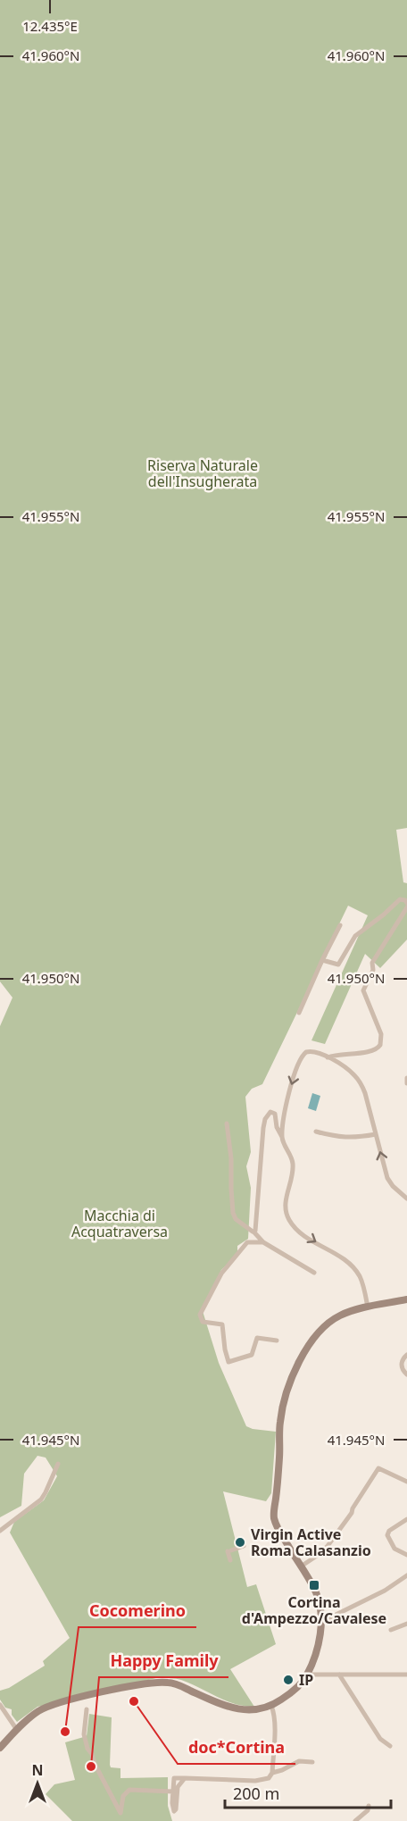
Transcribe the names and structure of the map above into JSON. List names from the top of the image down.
{
  "parks": ["Riserva Naturale dell'Insugherata", "Macchia di Acquatraversa"],
  "places": {
    "other": [
      "Virgin Active Roma Calasanzio",
      "IP",
      "doc*Cortina",
      "Cocomerino",
      "Happy Family"
    ],
    "transit": ["Cortina d'Ampezzo/Cavalese"]
  },
  "scale_bar": "200 m",
  "north": "top",
  "coordinates": [
    "12.435°E",
    "41.960°N",
    "41.955°N",
    "41.950°N",
    "41.945°N"
  ]
}
